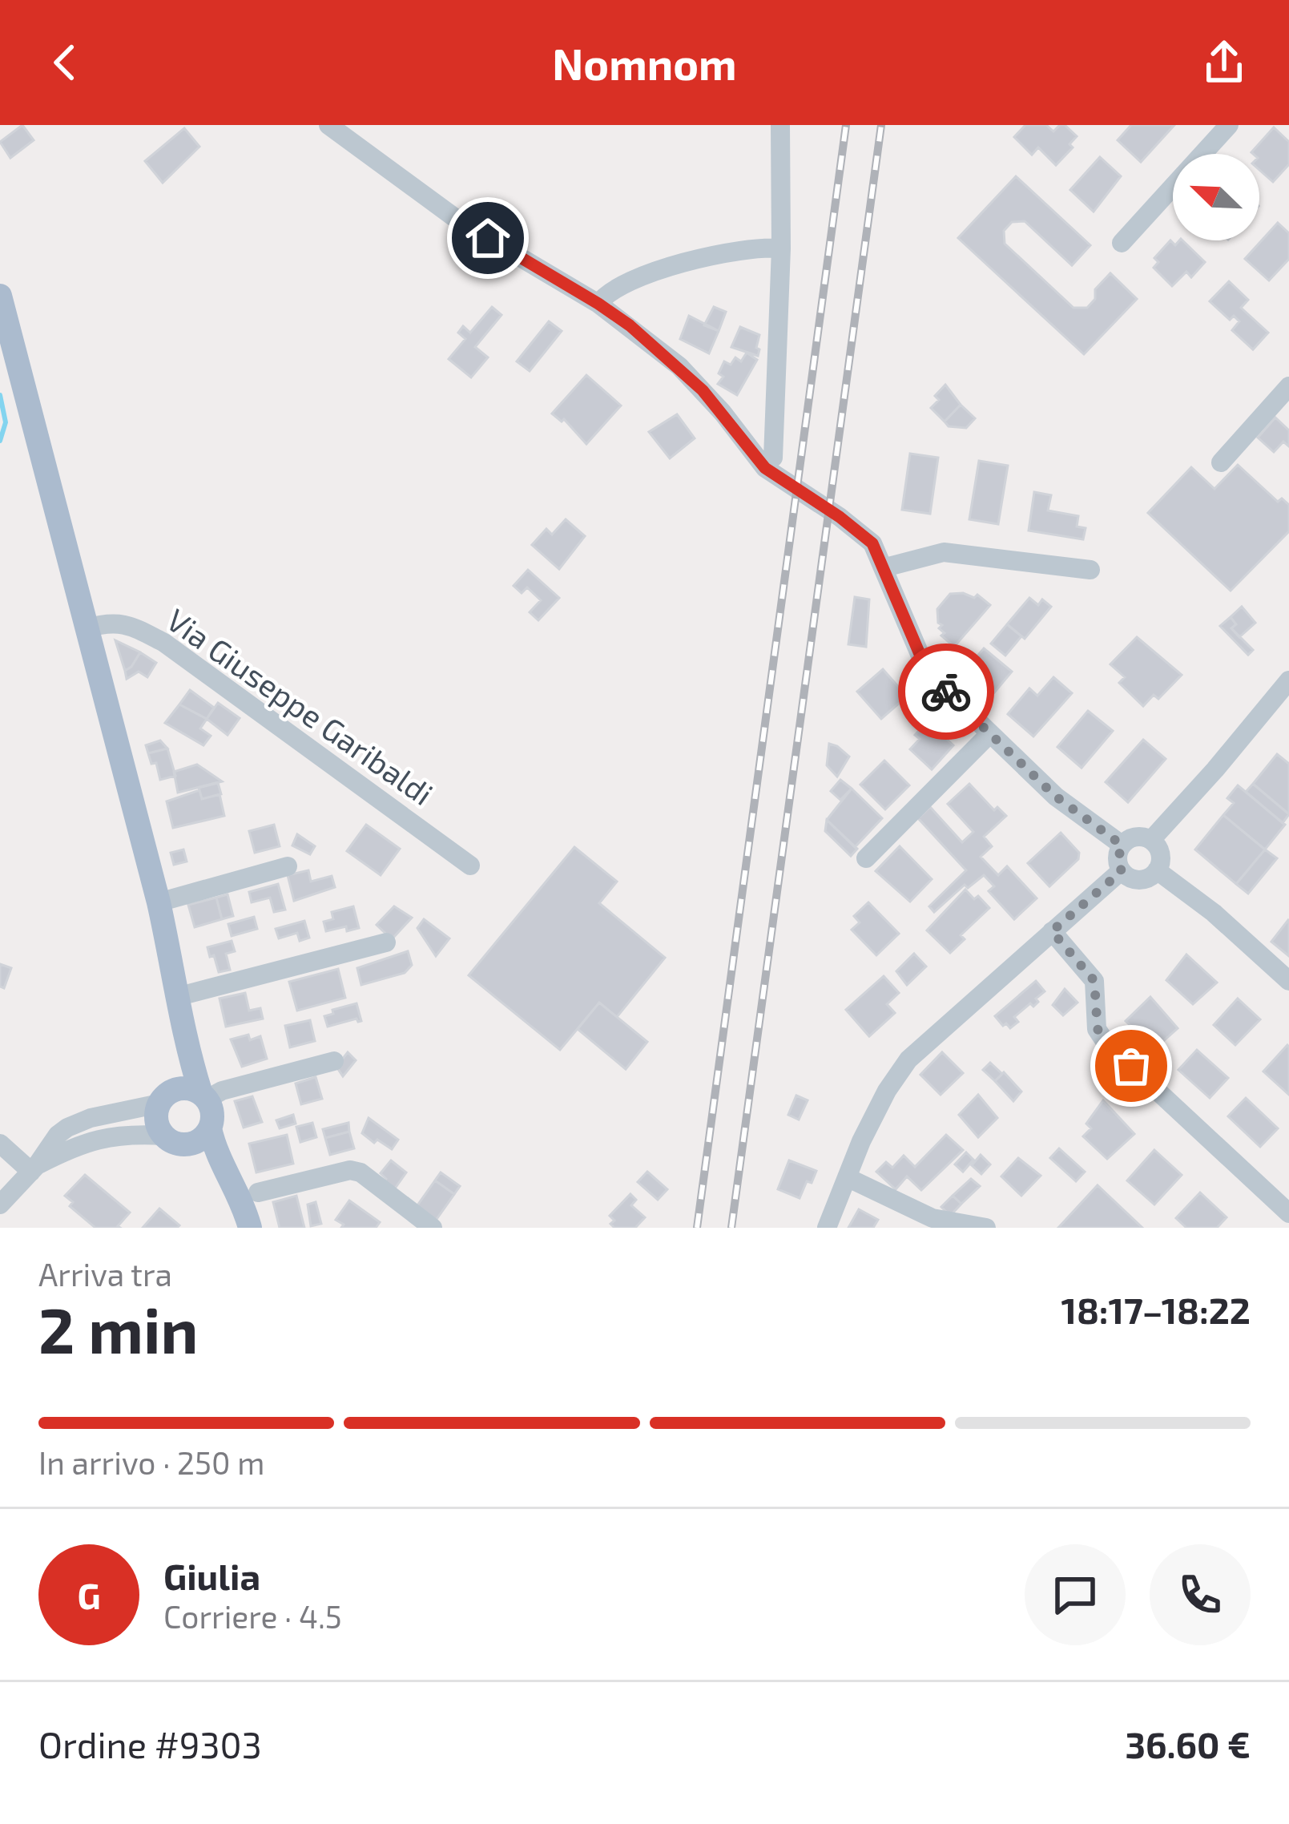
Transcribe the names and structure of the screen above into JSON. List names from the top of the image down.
{
  "streets": {
    "street": ["Via Giuseppe Garibaldi"]
  },
  "north": "top left",
  "page": {
    "header": "Nomnom",
    "heading": ["2 min", "Arriva tra", "18:17–18:22"],
    "panel": [
      "Giulia",
      "Corriere · 4.5",
      "Ordine #9303",
      "36.60 €"
    ],
    "bar": "In arrivo · 250 m",
    "round": "G"
  }
}
